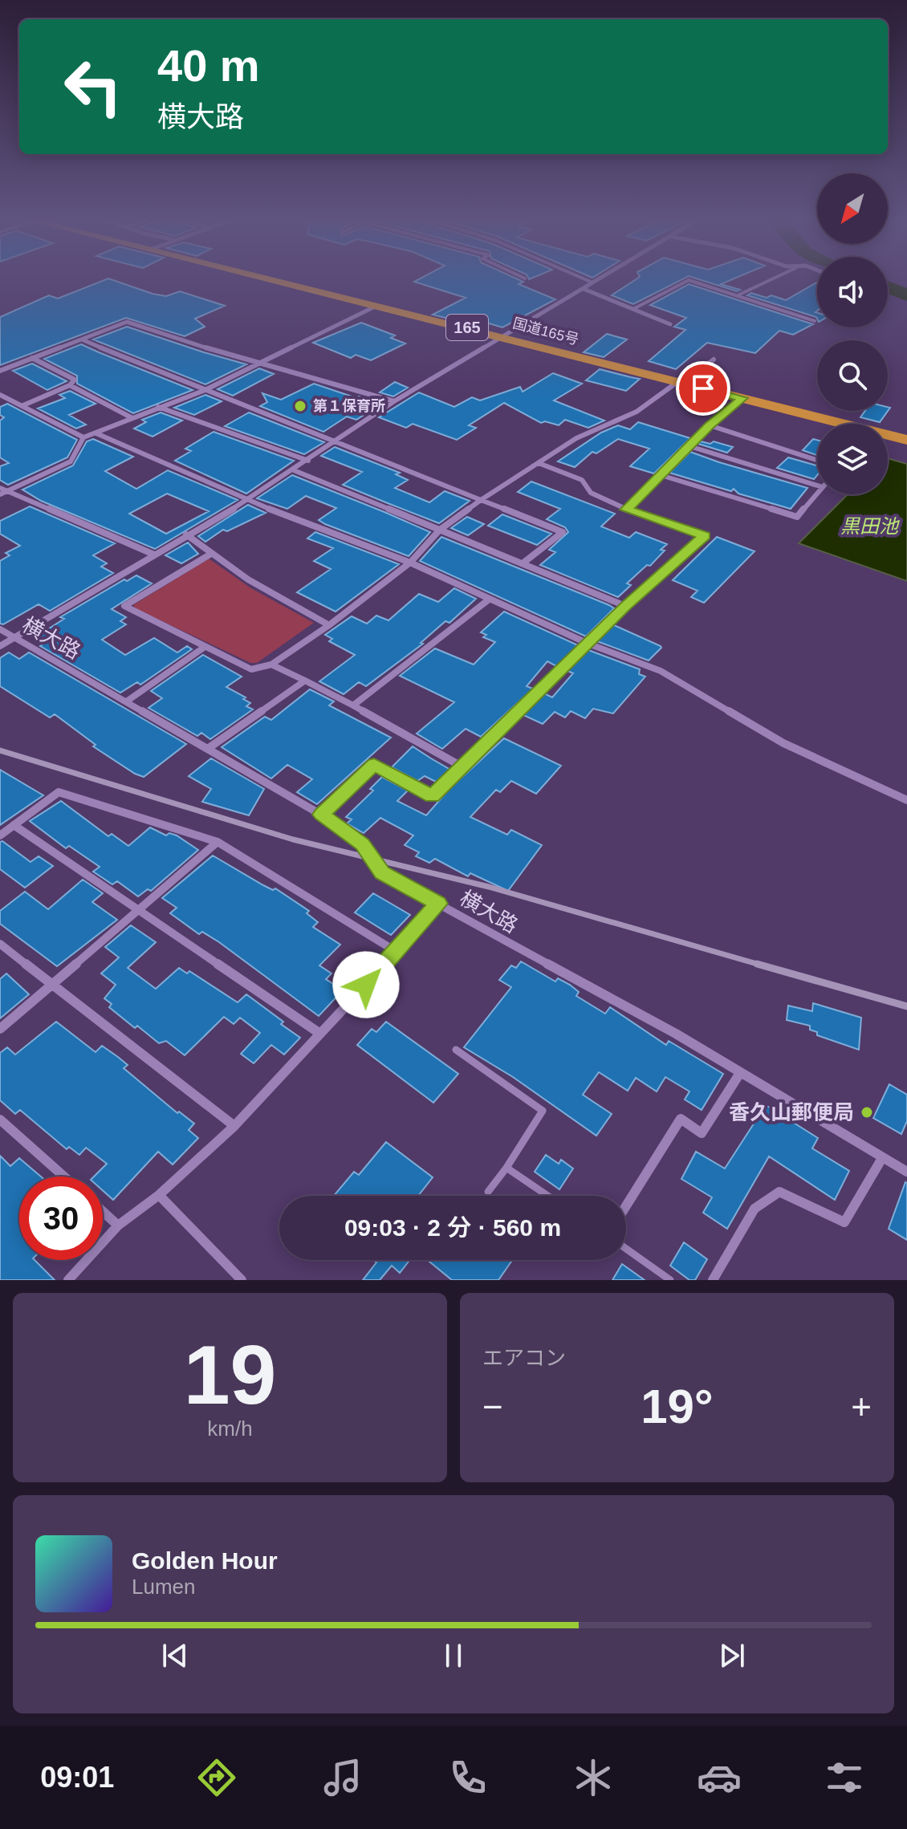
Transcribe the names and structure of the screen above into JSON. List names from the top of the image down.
{
  "streets": {
    "highway": ["165", "国道165号"],
    "street": ["横大路"]
  },
  "water": ["黒田池"],
  "places": ["第１保育所", "香久山郵便局"],
  "north": "bottom left",
  "page": {
    "turn": ["40 m", "横大路"],
    "limit": "30",
    "trip": "09:03 · 2 分 · 560 m",
    "tile": [
      ["19", "km/h"],
      "エアコン"
    ],
    "heat": ["−", "19°", "+"],
    "song": ["Golden Hour", "Lumen"],
    "tabs": "09:01"
  }
}
